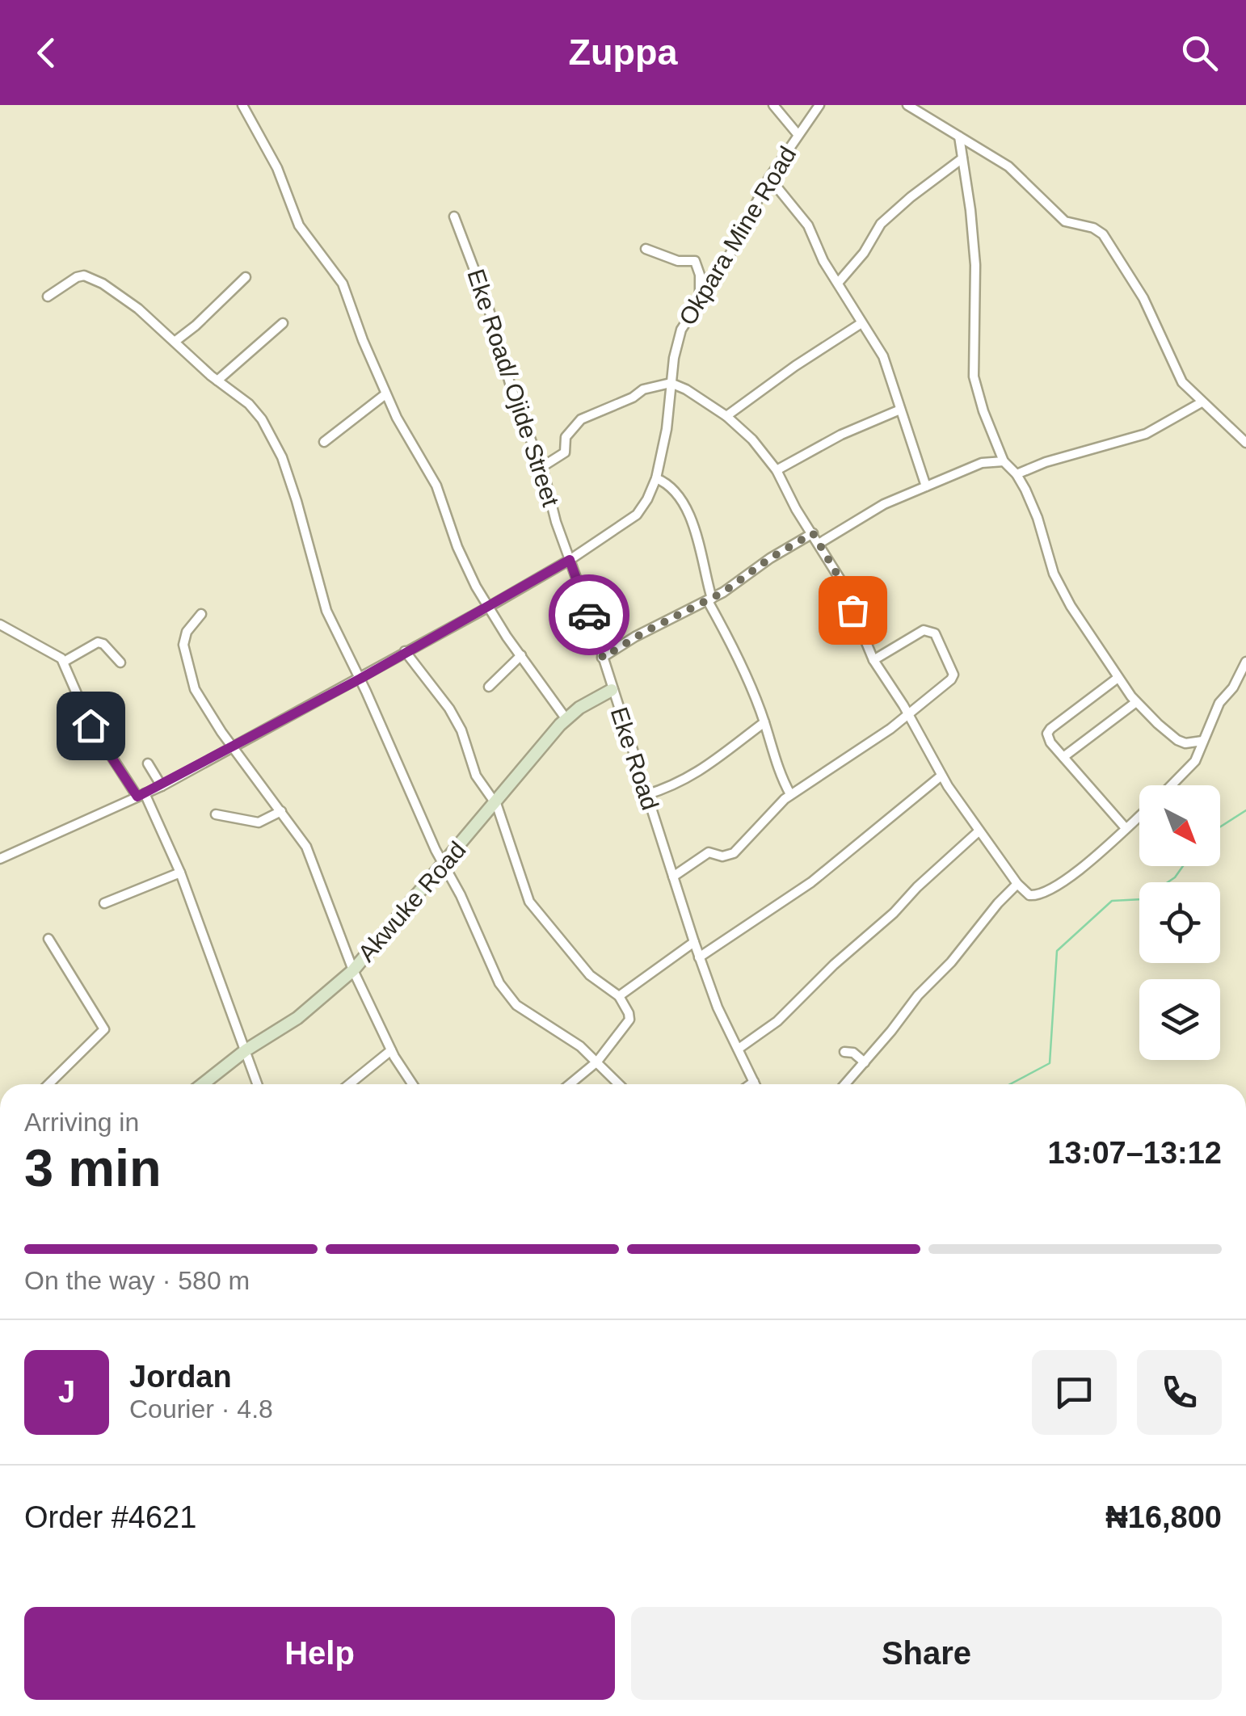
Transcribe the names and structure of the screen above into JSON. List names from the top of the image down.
{
  "streets": {
    "main road": ["Akwuke Road"],
    "street": ["Okpara Mine Road", "Eke Road/ Ojide Street", "Eke Road"]
  },
  "crossings": [
    ["Okpara Mine Road", "Eke Road/ Ojide Street"],
    ["Okpara Mine Road", "Eke Road"],
    ["Eke Road/ Ojide Street", "Eke Road"],
    ["Eke Road", "Akwuke Road"]
  ],
  "north": "bottom right",
  "page": {
    "header": "Zuppa",
    "heading": ["3 min", "Arriving in", "13:07–13:12"],
    "panel": [
      "Jordan",
      "Courier · 4.8",
      "Order #4621",
      "₦16,800"
    ],
    "bar": "On the way · 580 m",
    "round": "J",
    "buttons": ["Help", "Share"]
  }
}
